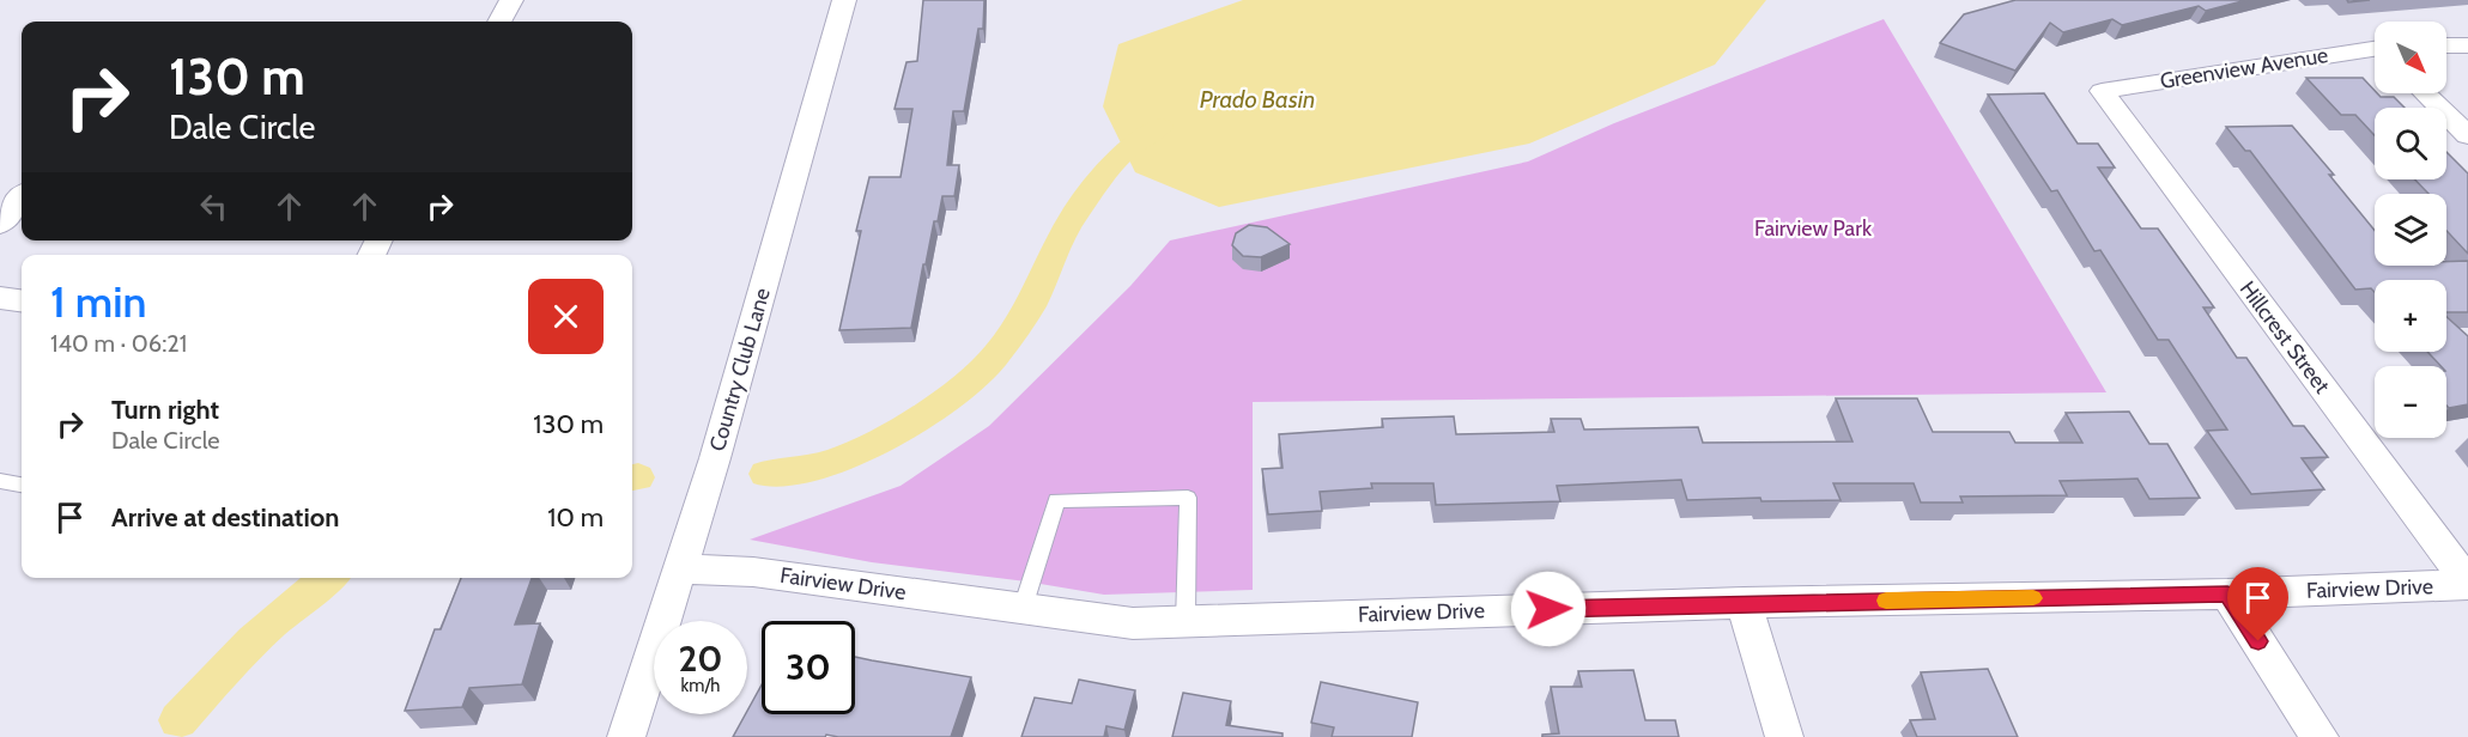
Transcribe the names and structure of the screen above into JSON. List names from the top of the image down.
{
  "streets": {
    "street": [
      "Greenview Avenue",
      "Hillcrest Street",
      "Country Club Lane",
      "Fairview Drive"
    ]
  },
  "crossings": [
    ["Greenview Avenue", "Hillcrest Street"],
    ["Hillcrest Street", "Fairview Drive"],
    ["Country Club Lane", "Fairview Drive"]
  ],
  "water": ["Prado Basin"],
  "parks": ["Fairview Park"],
  "north": "bottom right",
  "page": {
    "map_buttons": ["+", "−"],
    "turn": ["130 m", "Dale Circle"],
    "heading": ["1 min", "140 m · 06:21"],
    "list": [
      {
        "name": "Turn right",
        "note": "Dale Circle",
        "value": "130 m"
      },
      {
        "name": "Arrive at destination",
        "value": "10 m"
      }
    ],
    "speed": "20 km/h",
    "limit": "30"
  }
}
